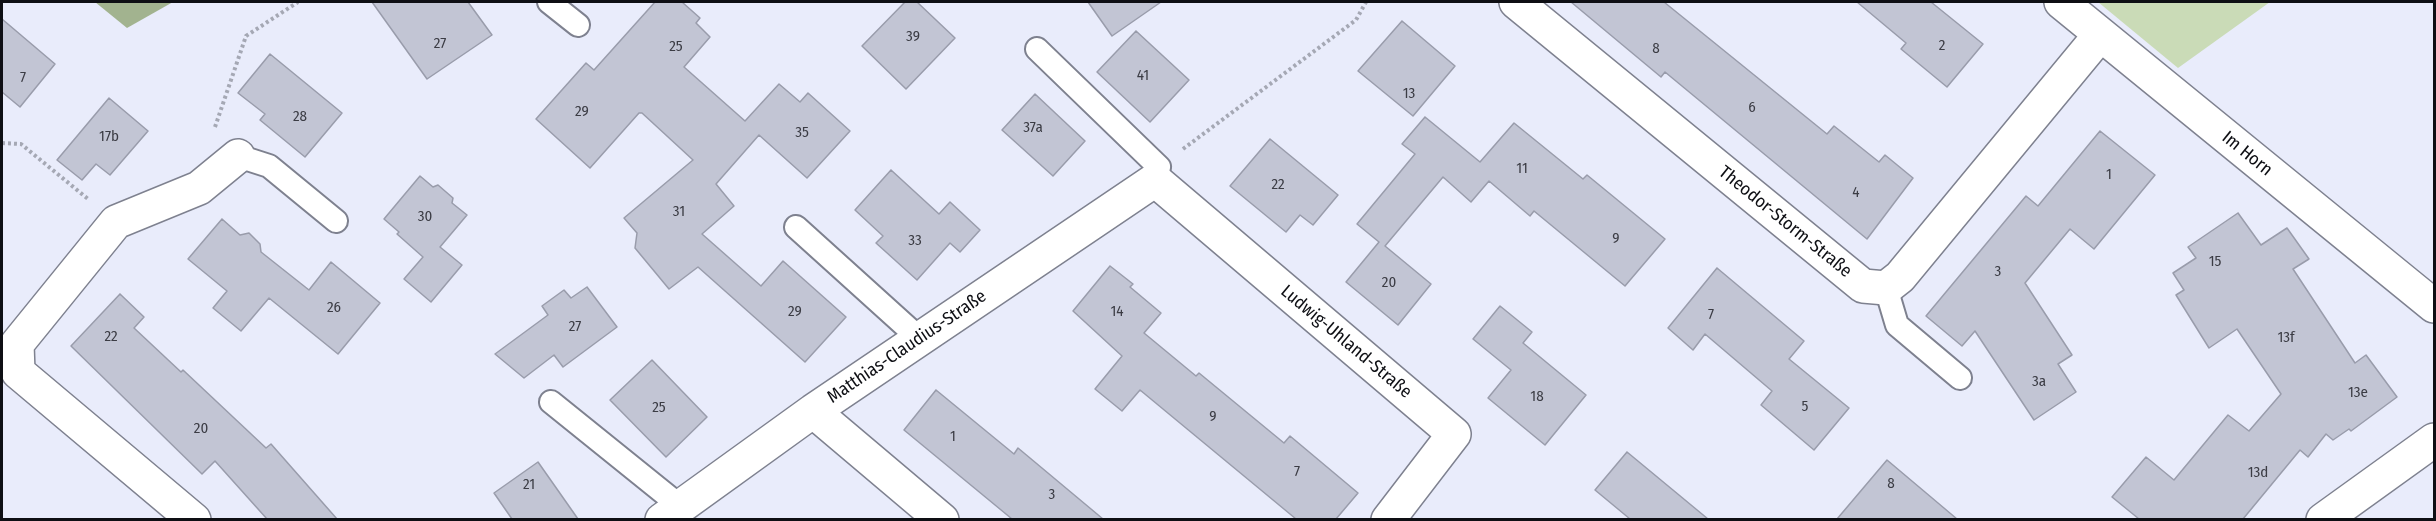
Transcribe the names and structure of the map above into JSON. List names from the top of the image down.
{
  "streets": {
    "street": [
      "Im Horn",
      "Theodor-Storm-Straße",
      "Ludwig-Uhland-Straße",
      "Matthias-Claudius-Straße"
    ]
  },
  "crossings": [
    ["Ludwig-Uhland-Straße", "Matthias-Claudius-Straße"]
  ],
  "house_numbers": [
    "39",
    "27",
    "2",
    "25",
    "8",
    "41",
    "7",
    "13",
    "6",
    "29",
    "28",
    "37a",
    "35",
    "17b",
    "11",
    "1",
    "22",
    "4",
    "31",
    "30",
    "9",
    "33",
    "15",
    "3",
    "20",
    "26",
    "29",
    "14",
    "7",
    "27",
    "22",
    "13f",
    "3a",
    "13e",
    "18",
    "5",
    "25",
    "9",
    "20",
    "1",
    "7",
    "13d",
    "8",
    "21",
    "3"
  ]
}
